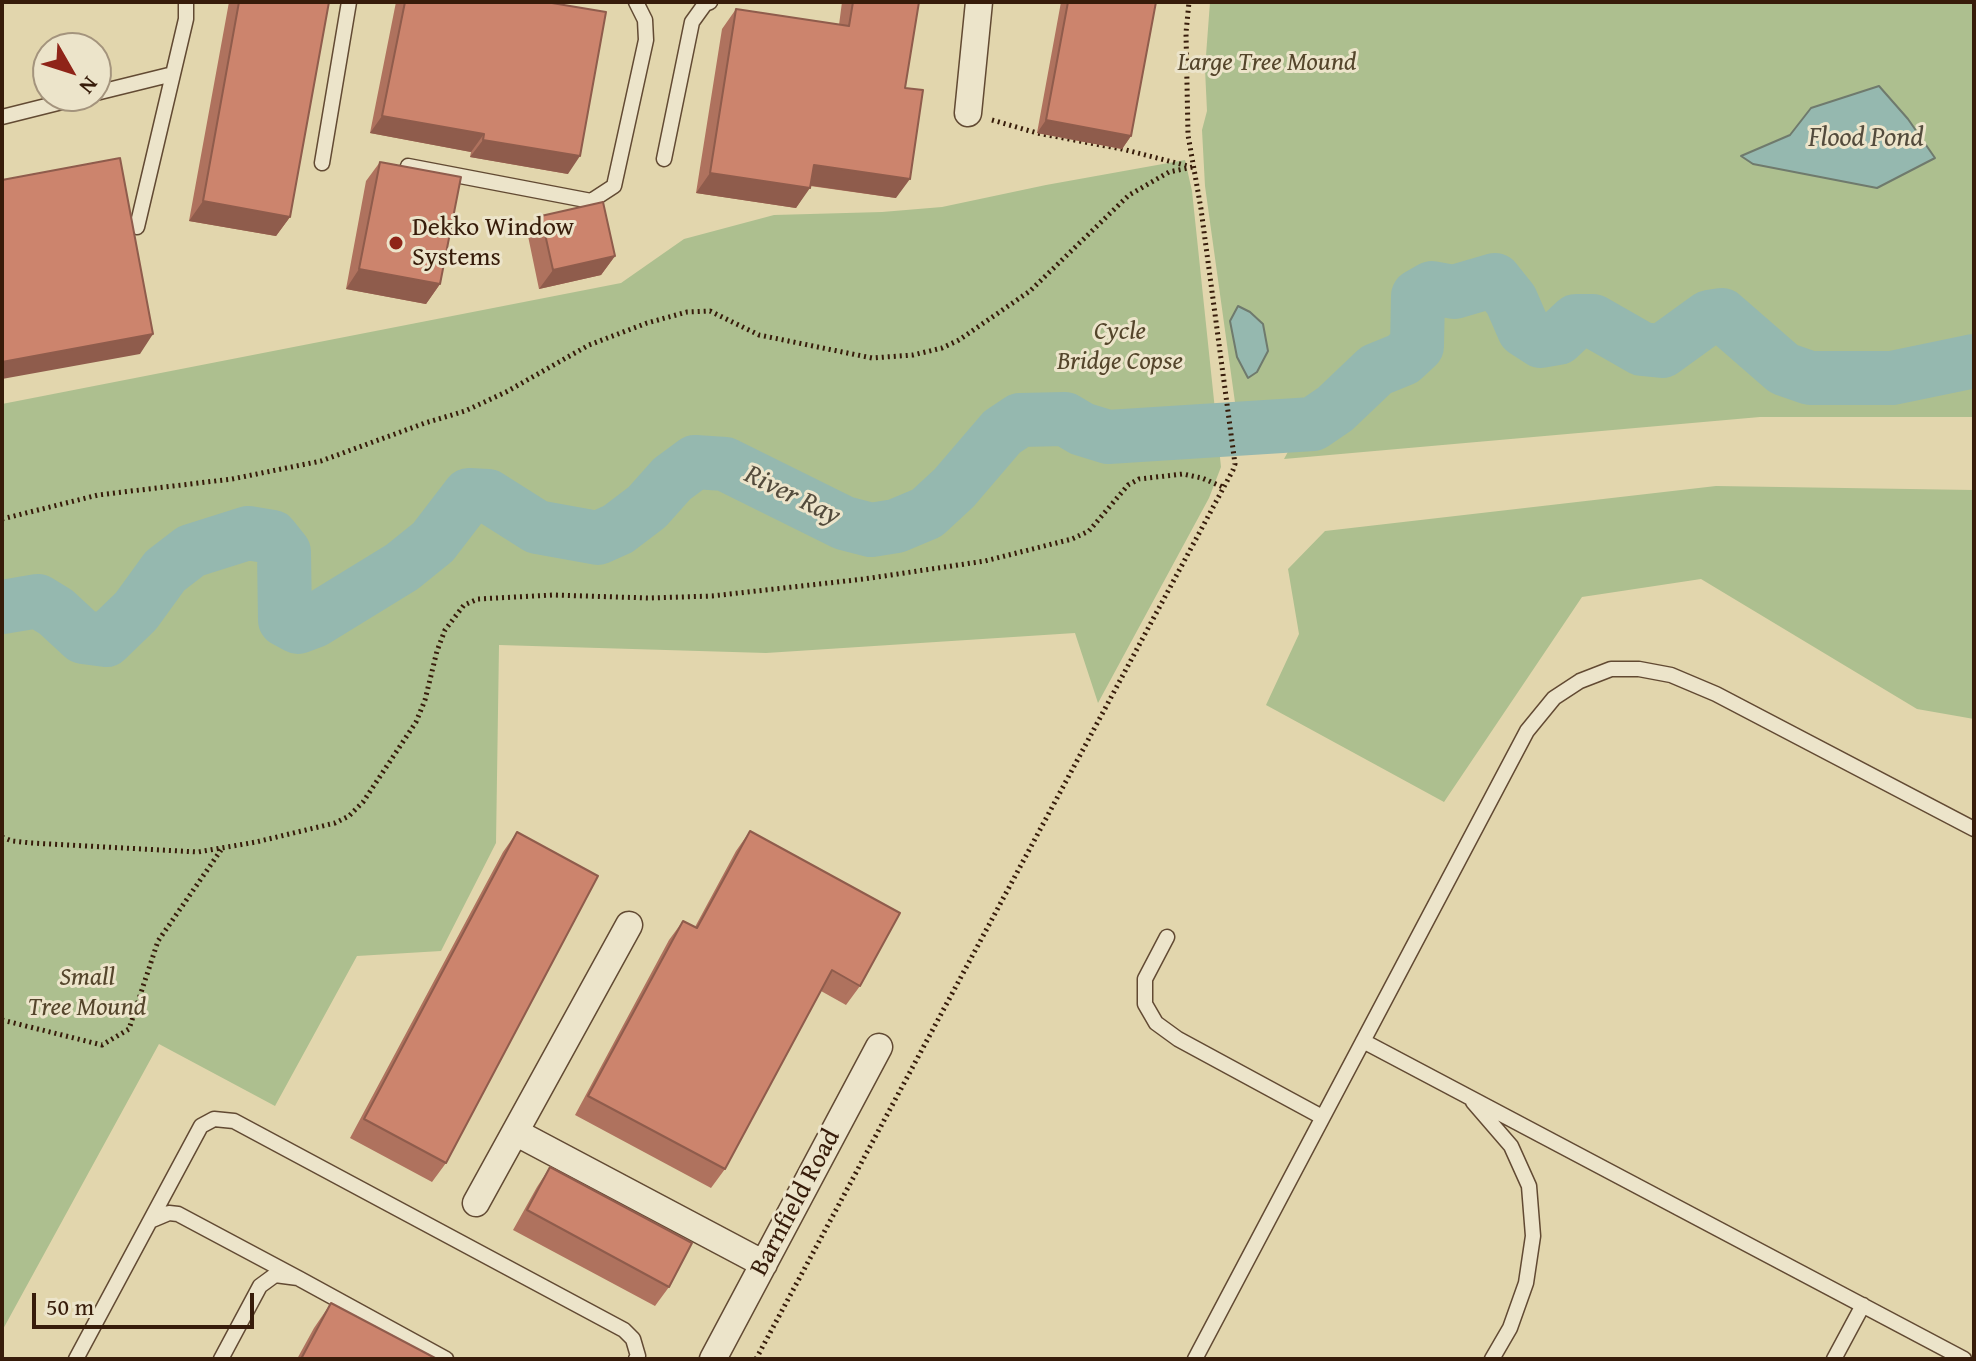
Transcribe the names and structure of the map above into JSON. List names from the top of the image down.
{
  "streets": {
    "street": ["Barnfield Road"]
  },
  "water": ["Flood Pond", "River Ray"],
  "parks": ["Large Tree Mound", "Cycle Bridge Copse", "Small Tree Mound"],
  "places": ["Dekko Window Systems"],
  "scale_bar": "50 m",
  "north": "bottom right"
}
